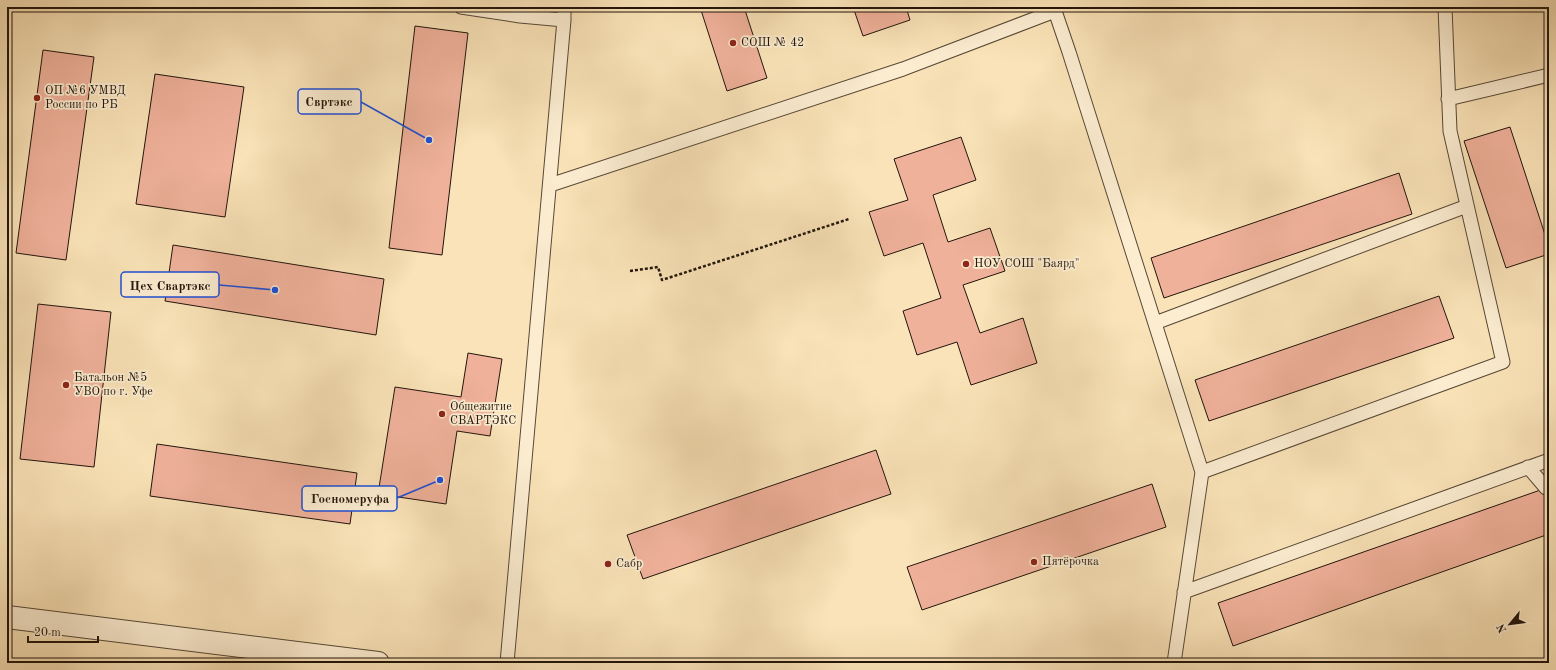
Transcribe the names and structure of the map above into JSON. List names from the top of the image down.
{
  "places": [
    "СОШ № 42",
    "ОП №6 УМВД России по РБ",
    "Свртэкс",
    "НОУ СОШ \"Баярд\"",
    "Цех Свартэкс",
    "Батальон №5 УВО по г. Уфе",
    "Общежитие СВАРТЭКС",
    "Госномеруфа",
    "Пятёрочка",
    "Сабр"
  ],
  "scale_bar": "20 m",
  "north": "bottom left"
}
